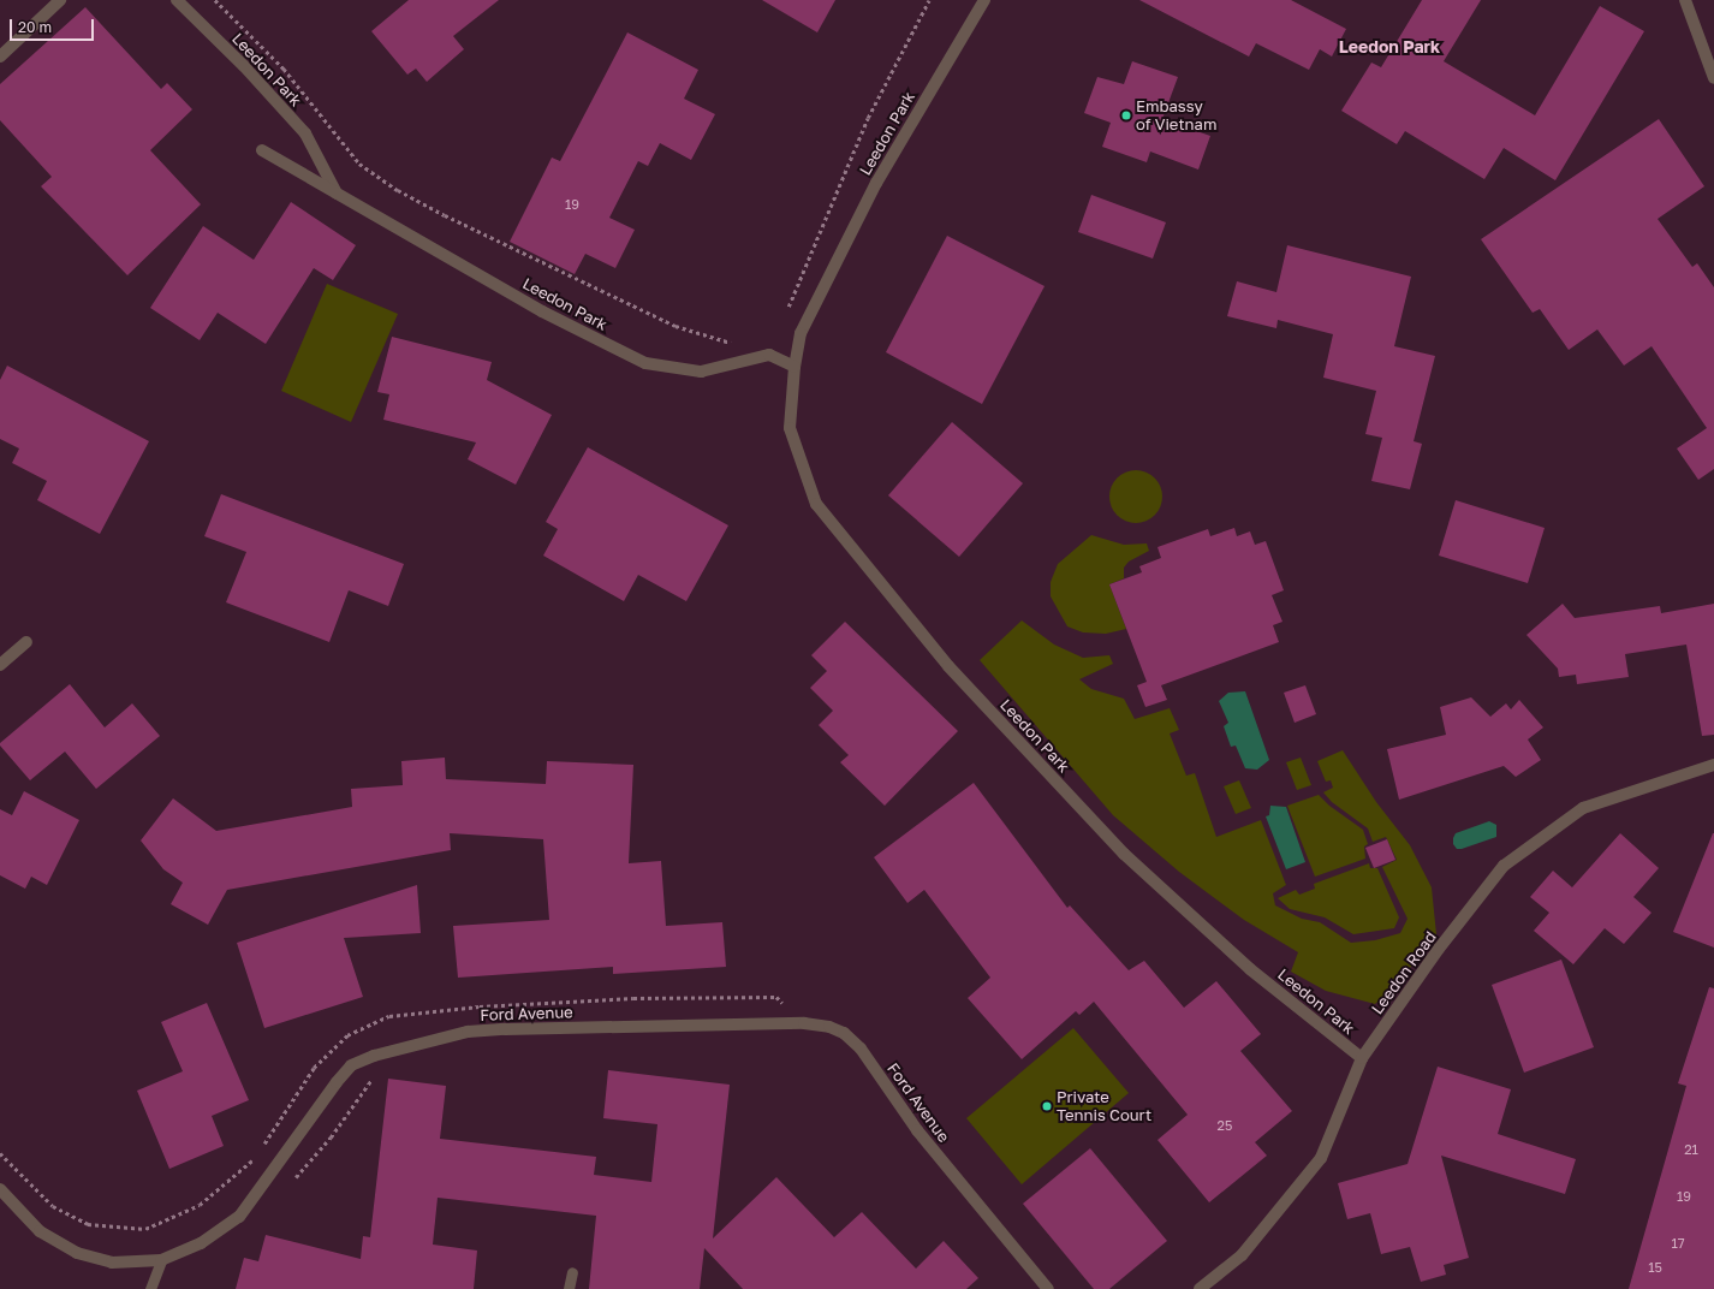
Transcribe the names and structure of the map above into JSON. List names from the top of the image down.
{
  "streets": {
    "street": ["Leedon Park", "Leedon Road", "Ford Avenue"]
  },
  "crossings": [
    ["Leedon Park", "Leedon Road"]
  ],
  "districts": ["Leedon Park"],
  "places": ["Embassy of Vietnam", "Private Tennis Court"],
  "house_numbers": [
    "19",
    "25",
    "21",
    "19",
    "17",
    "15"
  ],
  "scale_bar": "20 m"
}
